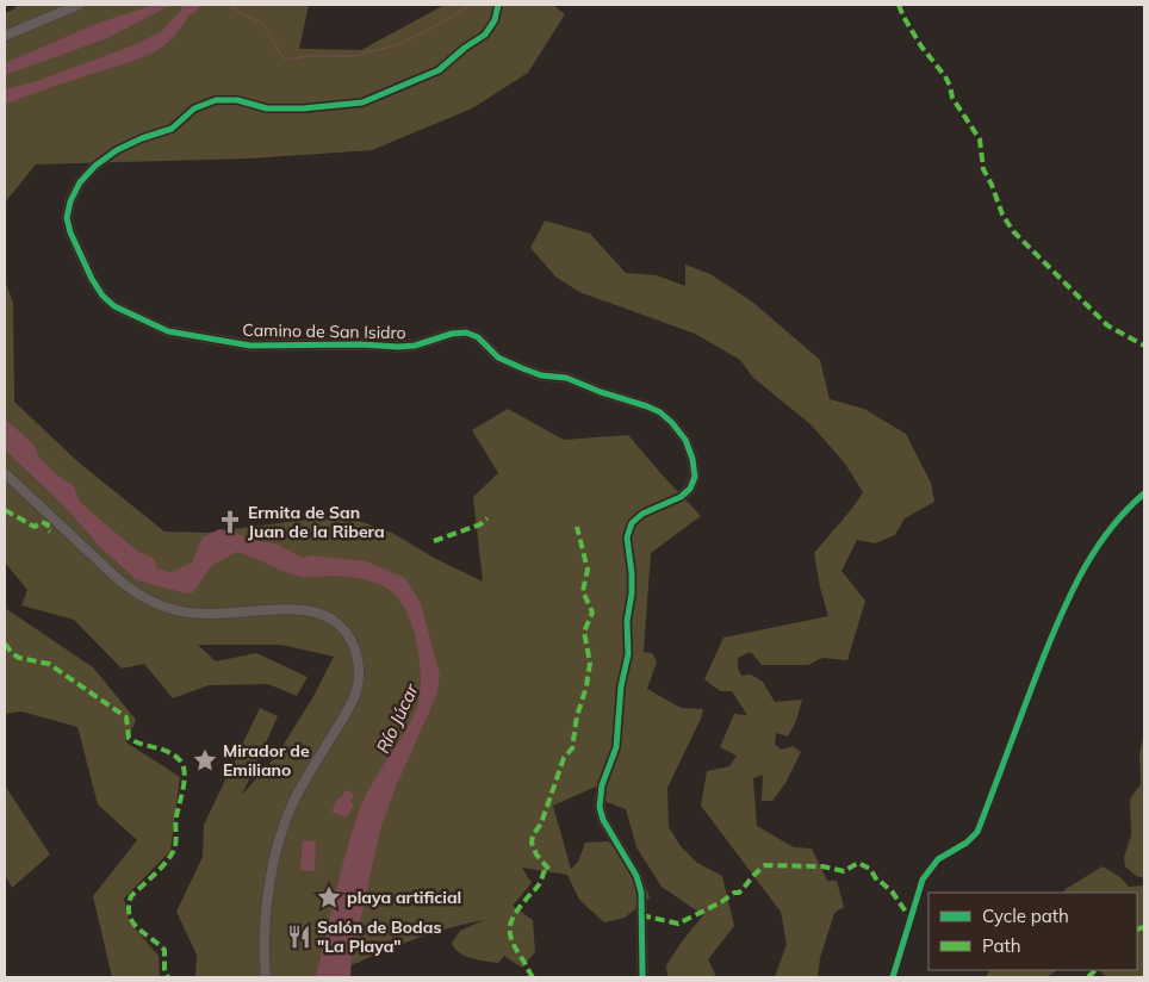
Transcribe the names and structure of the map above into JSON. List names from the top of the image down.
{
  "streets": {
    "street": ["Camino de San Isidro"]
  },
  "water": ["Río Júcar"],
  "places": {
    "church": ["Ermita de San Juan de la Ribera"],
    "place": ["Mirador de Emiliano", "playa artificial"],
    "restaurant": ["Salón de Bodas \"La Playa\""]
  },
  "legend": ["Cycle path", "Path"]
}
